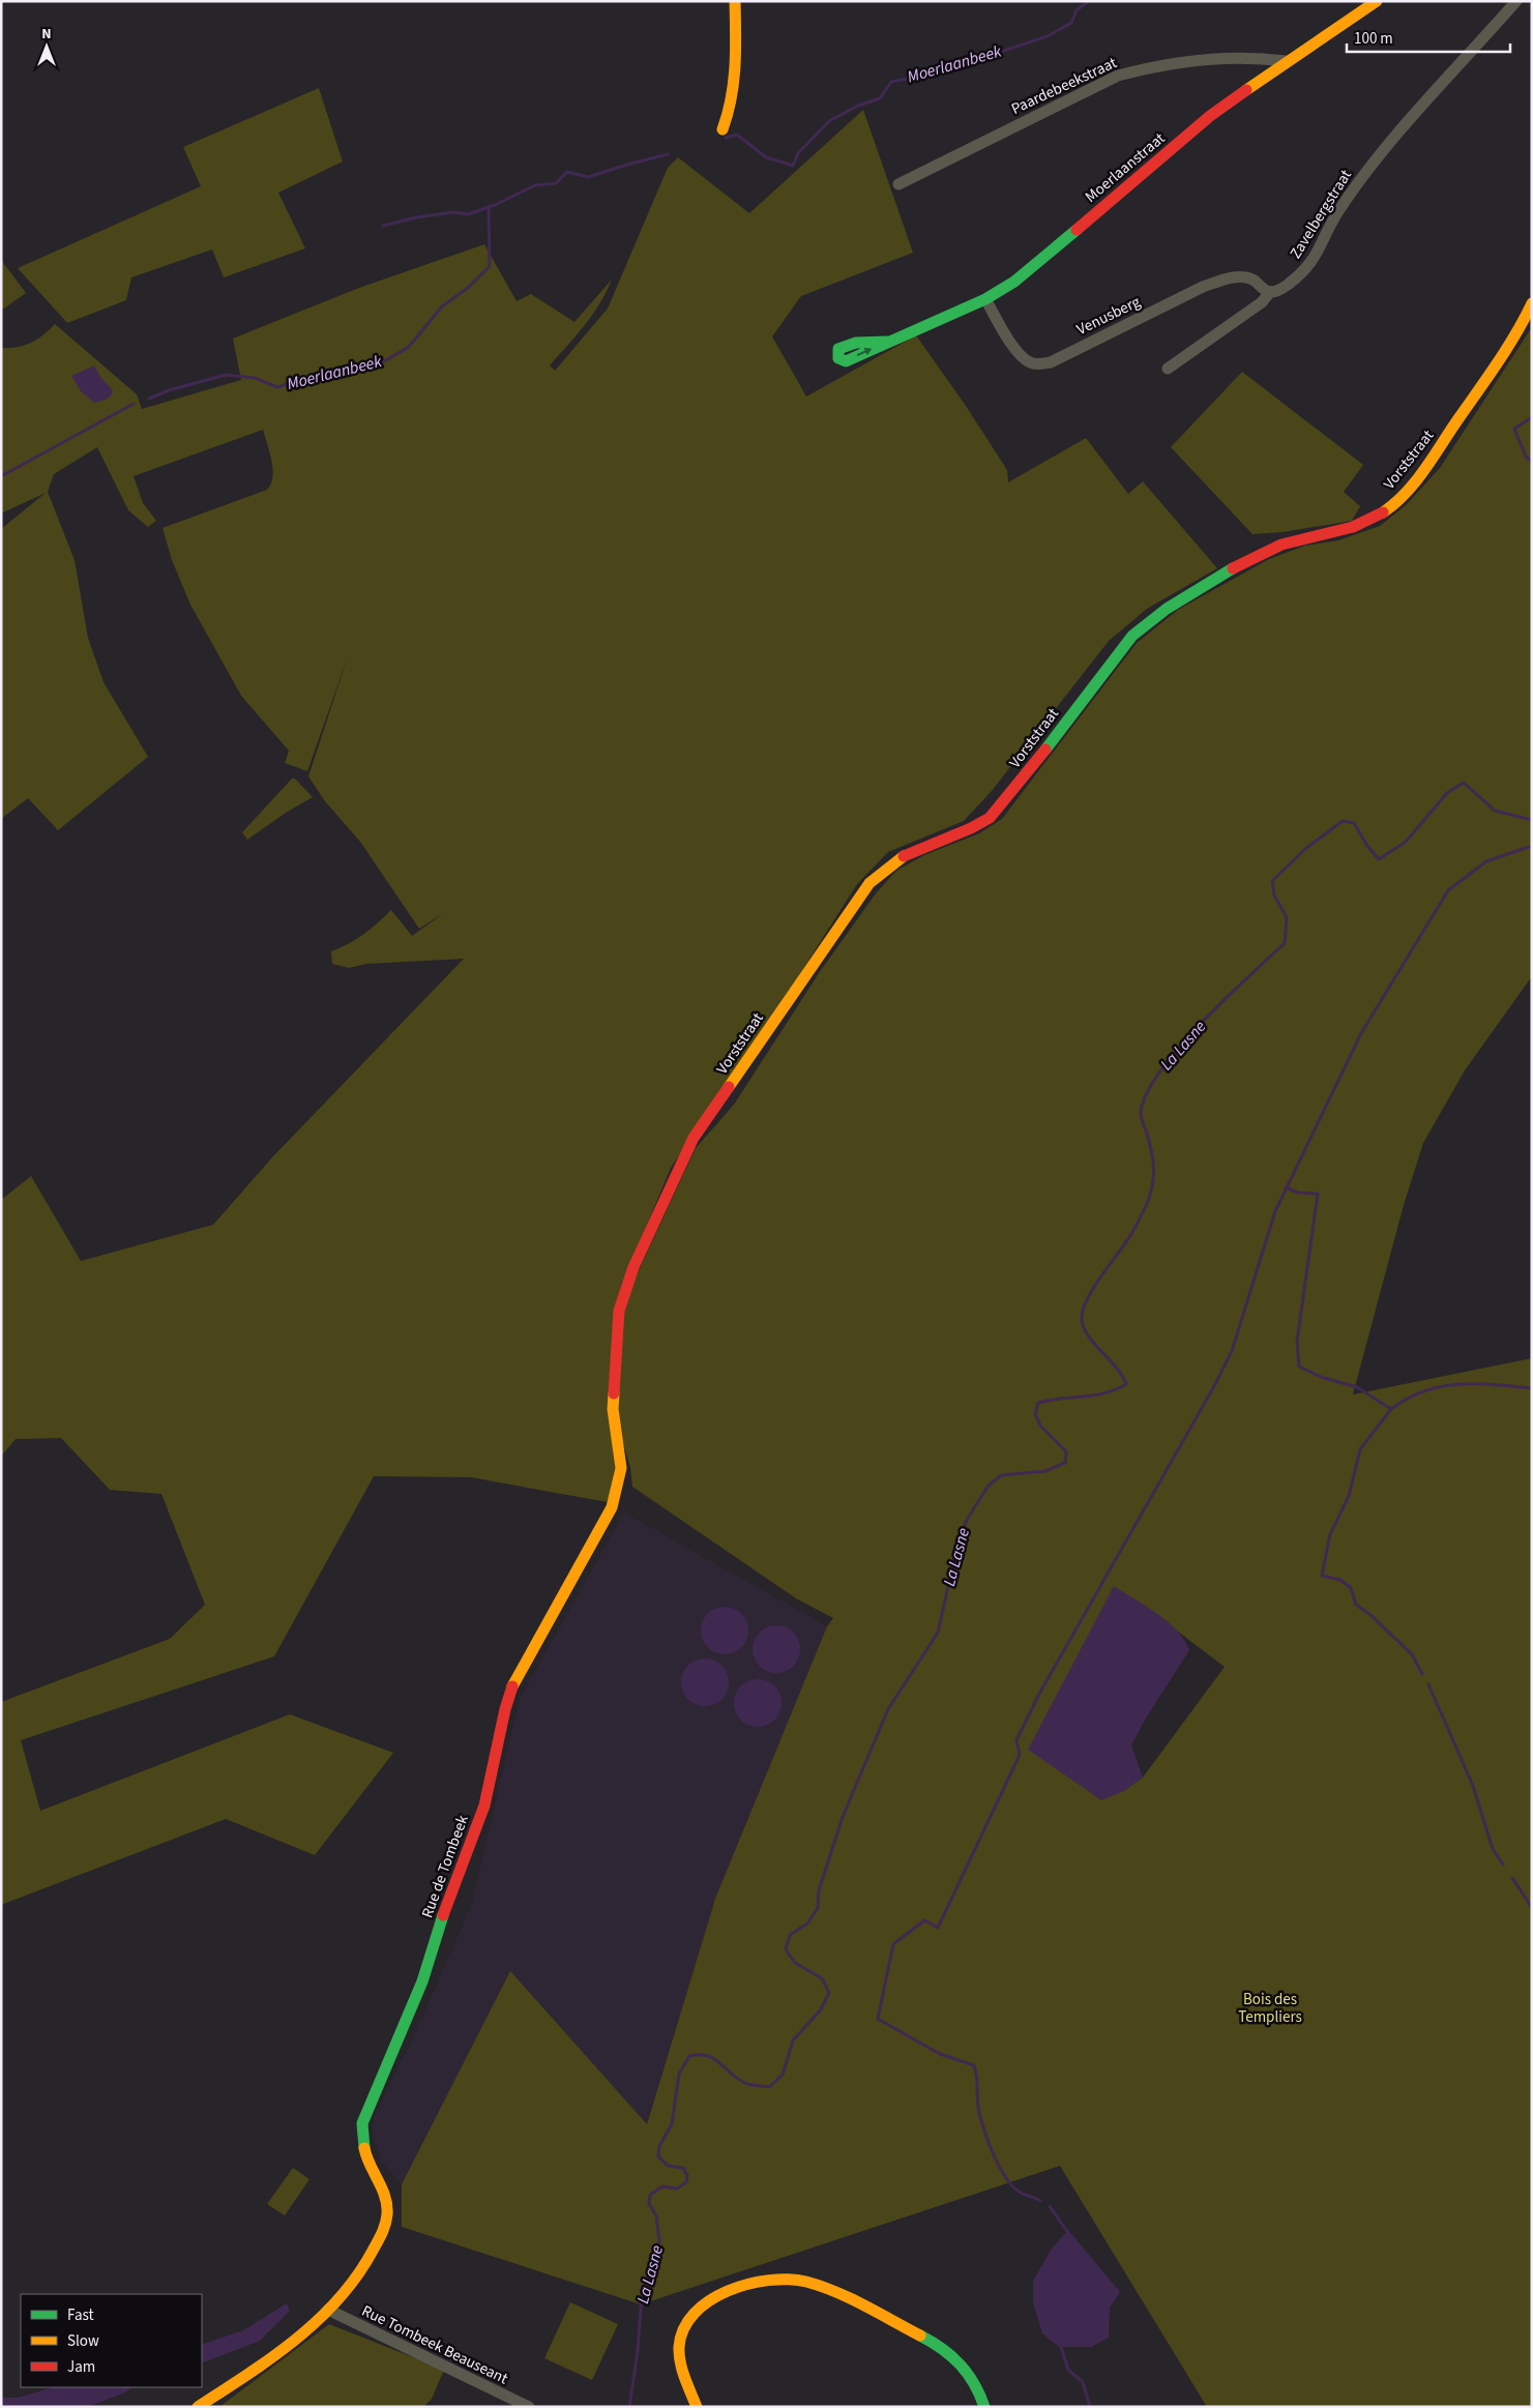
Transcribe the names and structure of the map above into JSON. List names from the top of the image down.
{
  "streets": {
    "street": [
      "Paardebeekstraat",
      "Moerlaanstraat",
      "Zavelbergstraat",
      "Venusberg",
      "Vorststraat",
      "Rue de Tombeek",
      "Rue Tombeek Beauseant"
    ]
  },
  "crossings": [
    ["Paardebeekstraat", "Moerlaanstraat"],
    ["Moerlaanstraat", "Venusberg"],
    ["Zavelbergstraat", "Venusberg"],
    ["Vorststraat", "Rue de Tombeek"],
    ["Rue de Tombeek", "Rue Tombeek Beauseant"]
  ],
  "water": ["Moerlaanbeek", "La Lasne"],
  "parks": ["Bois des Templiers"],
  "legend": ["Fast", "Slow", "Jam"],
  "scale_bar": "100 m",
  "north": "top"
}
